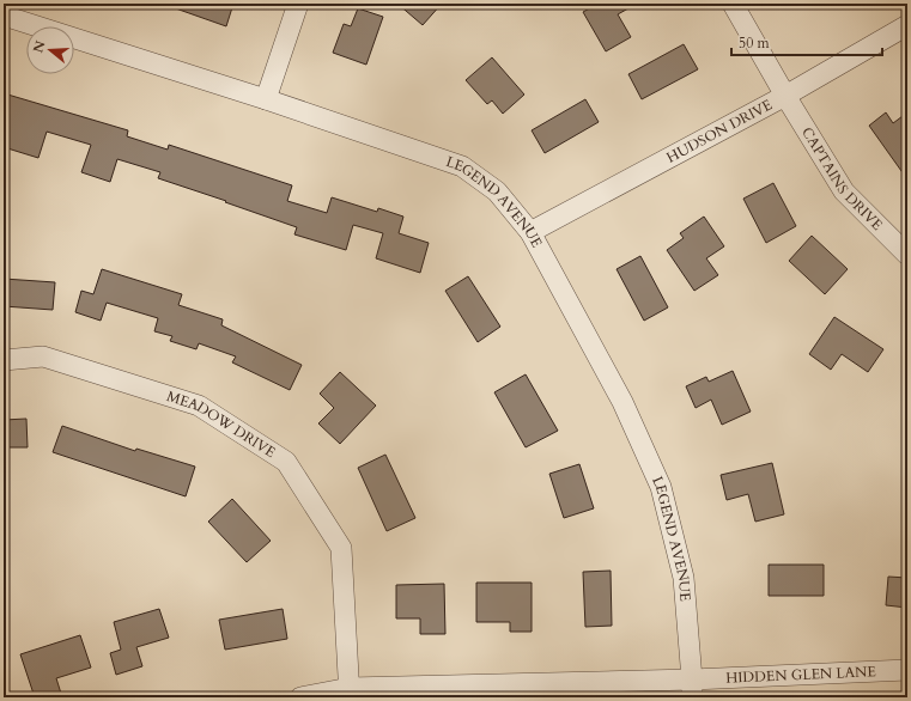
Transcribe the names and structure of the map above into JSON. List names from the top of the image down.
{
  "streets": {
    "street": [
      "HUDSON DRIVE",
      "CAPTAINS DRIVE",
      "LEGEND AVENUE",
      "MEADOW DRIVE",
      "HIDDEN GLEN LANE"
    ]
  },
  "crossings": [
    ["HUDSON DRIVE", "CAPTAINS DRIVE"],
    ["HUDSON DRIVE", "LEGEND AVENUE"],
    ["LEGEND AVENUE", "HIDDEN GLEN LANE"],
    ["MEADOW DRIVE", "HIDDEN GLEN LANE"]
  ],
  "scale_bar": "50 m",
  "north": "left"
}
